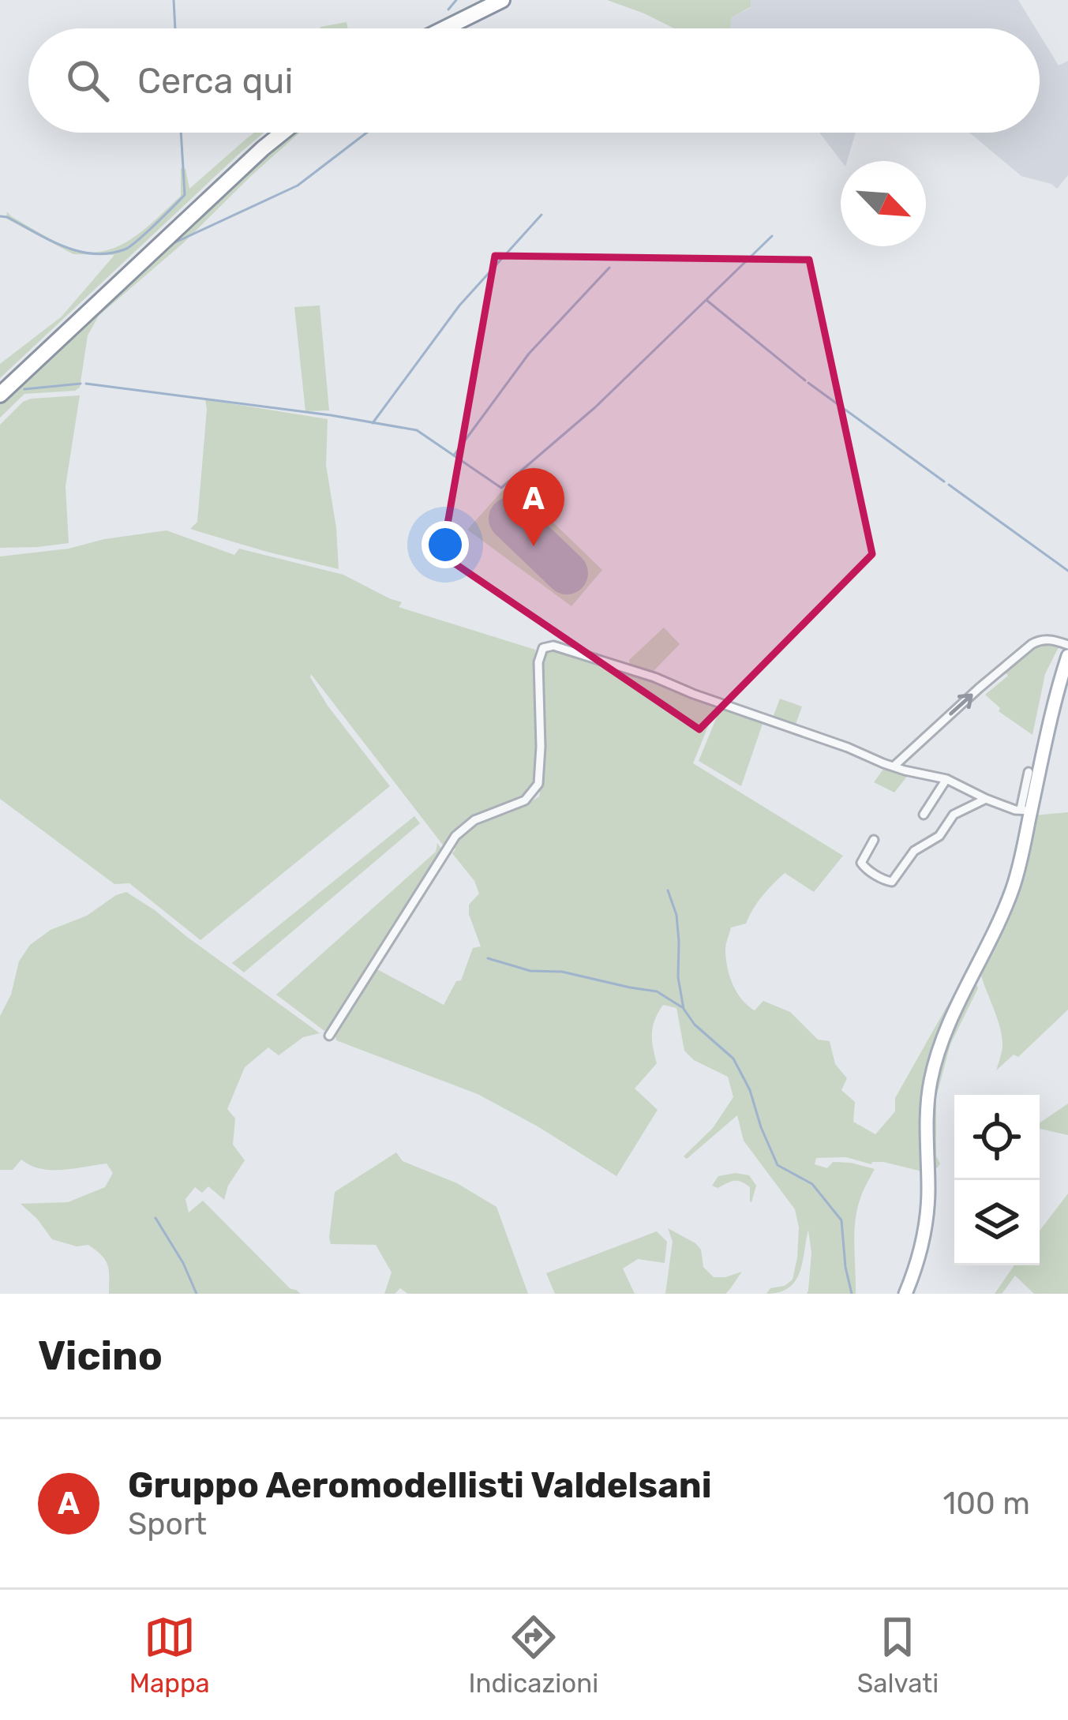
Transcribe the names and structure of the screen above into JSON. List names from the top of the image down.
{
  "north": "bottom right",
  "page": {
    "search": "Cerca qui",
    "pins": "A",
    "heading": "Vicino",
    "list": [
      {
        "mark": "A",
        "name": "Gruppo Aeromodellisti Valdelsani",
        "note": "Sport",
        "value": "100 m"
      }
    ],
    "nav": ["Mappa", "Indicazioni", "Salvati"]
  }
}
